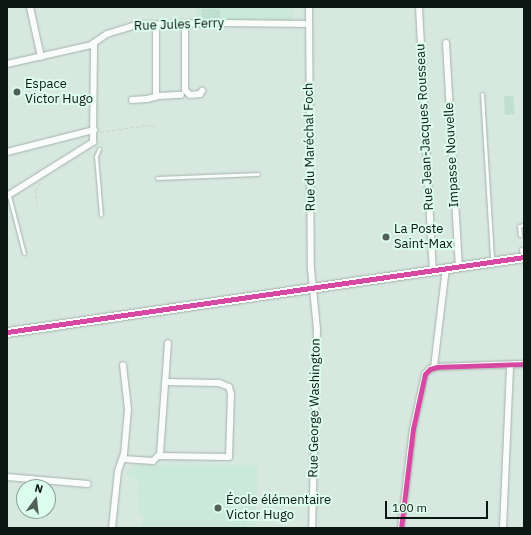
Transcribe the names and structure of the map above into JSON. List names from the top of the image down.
{
  "streets": {
    "street": [
      "Rue Jules Ferry",
      "Rue Jean-Jacques Rousseau",
      "Rue du Maréchal Foch",
      "Impasse Nouvelle",
      "Rue George Washington"
    ]
  },
  "crossings": [
    ["Rue Jules Ferry", "Rue du Maréchal Foch"],
    ["Rue du Maréchal Foch", "Rue George Washington"]
  ],
  "places": ["Espace Victor Hugo", "La Poste Saint-Max", "École élémentaire Victor Hugo"],
  "scale_bar": "100 m",
  "north": "top"
}
